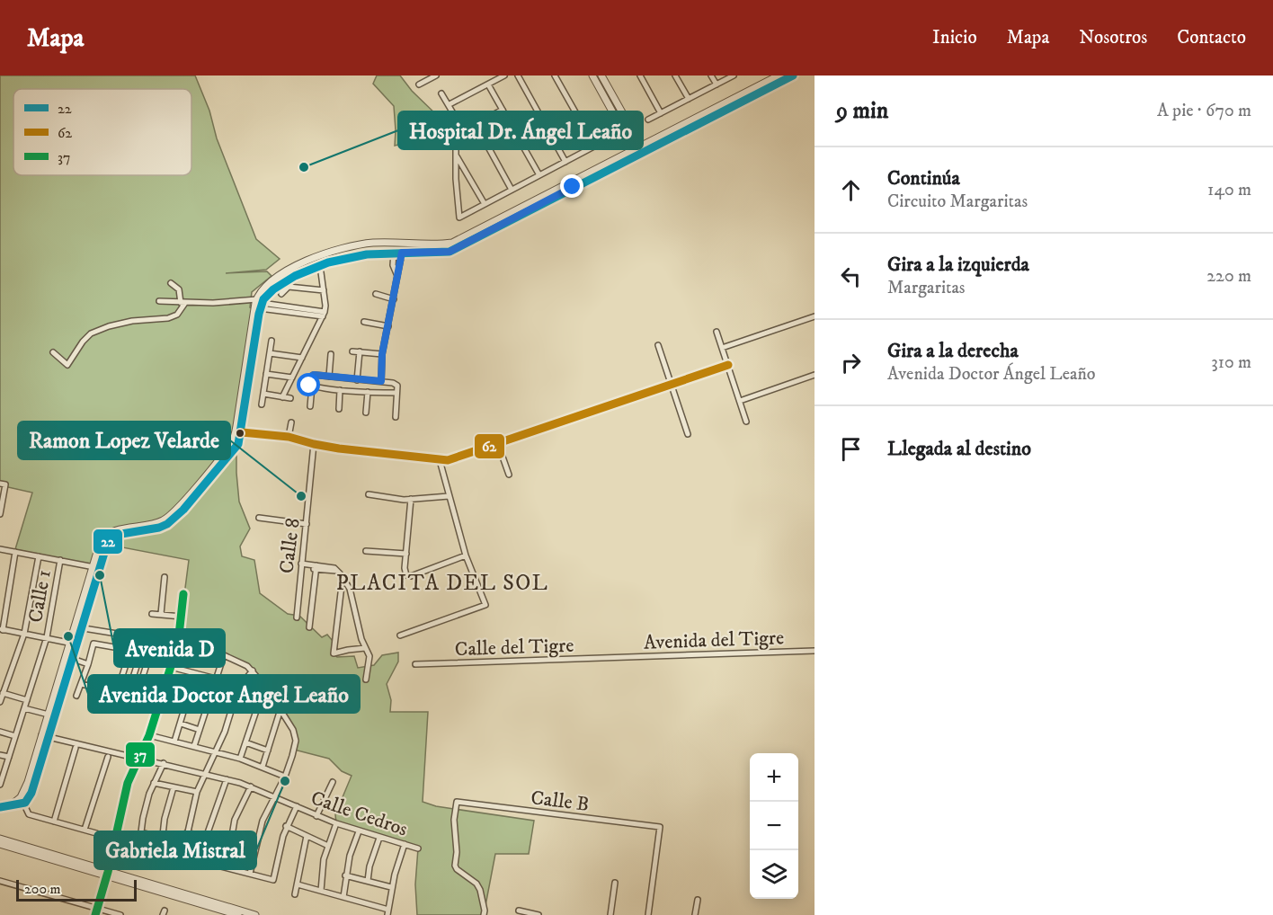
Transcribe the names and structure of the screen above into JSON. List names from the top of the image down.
{
  "streets": {
    "street": [
      "Calle 8",
      "Calle 1",
      "Avenida del Tigre",
      "Calle del Tigre",
      "Calle B",
      "Calle Cedros"
    ]
  },
  "crossings": [
    ["Avenida del Tigre", "Calle del Tigre"]
  ],
  "districts": ["PLACITA DEL SOL"],
  "places": [
    "Hospital Dr. Ángel Leaño",
    "Ramon Lopez Velarde",
    "Avenida D",
    "Avenida Doctor Angel Leaño",
    "Gabriela Mistral"
  ],
  "lines": ["transit line 22", "transit line 62", "transit line 37"],
  "legend": ["22", "62", "37"],
  "scale_bar": "200 m",
  "page": {
    "header": "Mapa",
    "nav": [
      "Inicio",
      "Mapa",
      "Nosotros",
      "Contacto"
    ],
    "heading": ["9 min", "A pie · 670 m"],
    "list": [
      ["Continúa", "Circuito Margaritas", "140 m"],
      ["Gira a la izquierda", "Margaritas", "220 m"],
      ["Gira a la derecha", "Avenida Doctor Ángel Leaño", "310 m"],
      "Llegada al destino"
    ],
    "map_buttons": ["+", "−"],
    "scale": "200 m"
  }
}
